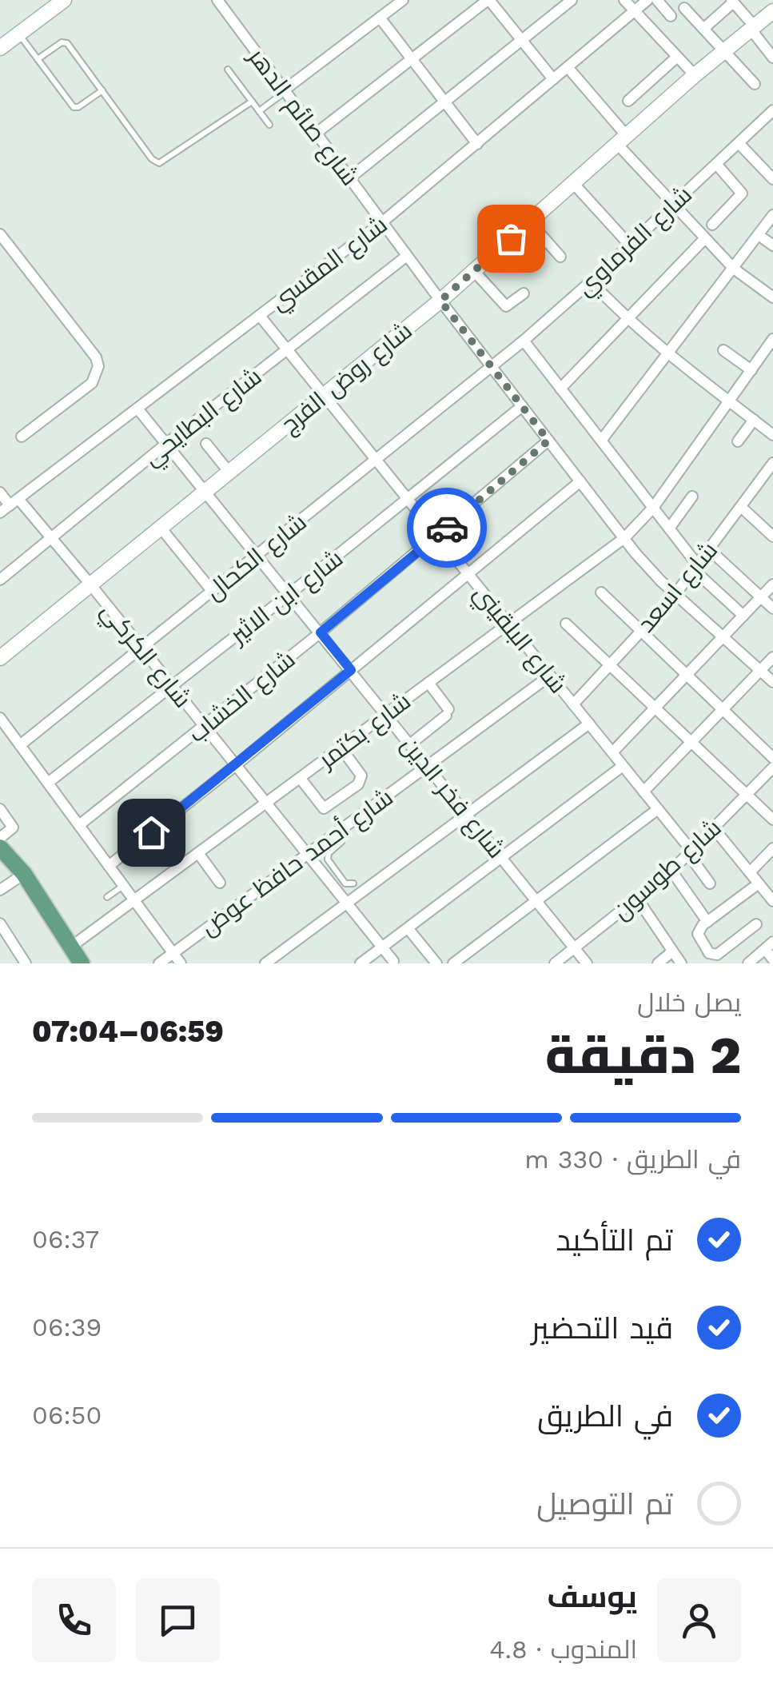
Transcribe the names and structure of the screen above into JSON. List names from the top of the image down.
{
  "streets": {
    "street": [
      "شارع صائم الدهر",
      "شارع الفرماوي",
      "شارع المقسي",
      "شارع روض الفرج",
      "شارع البطايحي",
      "شارع الكحال",
      "شارع اسعد",
      "شارع ابن الاثير",
      "شارع البلقيني",
      "شارع الكركي",
      "شارع الخشاب",
      "شارع بكتمر",
      "شارع فخر الدين",
      "شارع أحمد حافظ عوض",
      "شارع طوسون"
    ]
  },
  "crossings": [
    ["شارع صائم الدهر", "شارع الفرماوي"],
    ["شارع صائم الدهر", "شارع المقسي"],
    ["شارع صائم الدهر", "شارع روض الفرج"],
    ["شارع صائم الدهر", "شارع البطايحي"],
    ["شارع صائم الدهر", "شارع الكحال"],
    ["شارع صائم الدهر", "شارع اسعد"],
    ["شارع صائم الدهر", "شارع ابن الاثير"],
    ["شارع صائم الدهر", "شارع الخشاب"],
    ["شارع صائم الدهر", "شارع بكتمر"],
    ["شارع الفرماوي", "شارع الكحال"],
    ["شارع المقسي", "شارع البلقيني"],
    ["شارع المقسي", "شارع الكركي"],
    ["شارع المقسي", "شارع فخر الدين"],
    ["شارع روض الفرج", "شارع البلقيني"],
    ["شارع روض الفرج", "شارع الكركي"],
    ["شارع روض الفرج", "شارع فخر الدين"],
    ["شارع البطايحي", "شارع البلقيني"],
    ["شارع البطايحي", "شارع الكركي"],
    ["شارع البطايحي", "شارع فخر الدين"],
    ["شارع الكحال", "شارع البلقيني"],
    ["شارع الكحال", "شارع الكركي"],
    ["شارع الكحال", "شارع فخر الدين"],
    ["شارع اسعد", "شارع البلقيني"],
    ["شارع ابن الاثير", "شارع البلقيني"],
    ["شارع ابن الاثير", "شارع الكركي"],
    ["شارع ابن الاثير", "شارع فخر الدين"],
    ["شارع البلقيني", "شارع الخشاب"],
    ["شارع البلقيني", "شارع بكتمر"],
    ["شارع البلقيني", "شارع أحمد حافظ عوض"],
    ["شارع البلقيني", "شارع طوسون"],
    ["شارع الكركي", "شارع الخشاب"],
    ["شارع الكركي", "شارع بكتمر"],
    ["شارع الكركي", "شارع أحمد حافظ عوض"],
    ["شارع الخشاب", "شارع فخر الدين"],
    ["شارع بكتمر", "شارع فخر الدين"],
    ["شارع فخر الدين", "شارع أحمد حافظ عوض"],
    ["شارع فخر الدين", "شارع طوسون"]
  ],
  "page": {
    "heading": ["2 دقيقة", "يصل خلال", "06:59–07:04"],
    "panel": ["يوسف", "المندوب · 4.8"],
    "bar": "في الطريق · 330 m",
    "list": [
      ["تم التأكيد", "06:37"],
      ["قيد التحضير", "06:39"],
      ["في الطريق", "06:50"],
      "تم التوصيل"
    ]
  }
}
